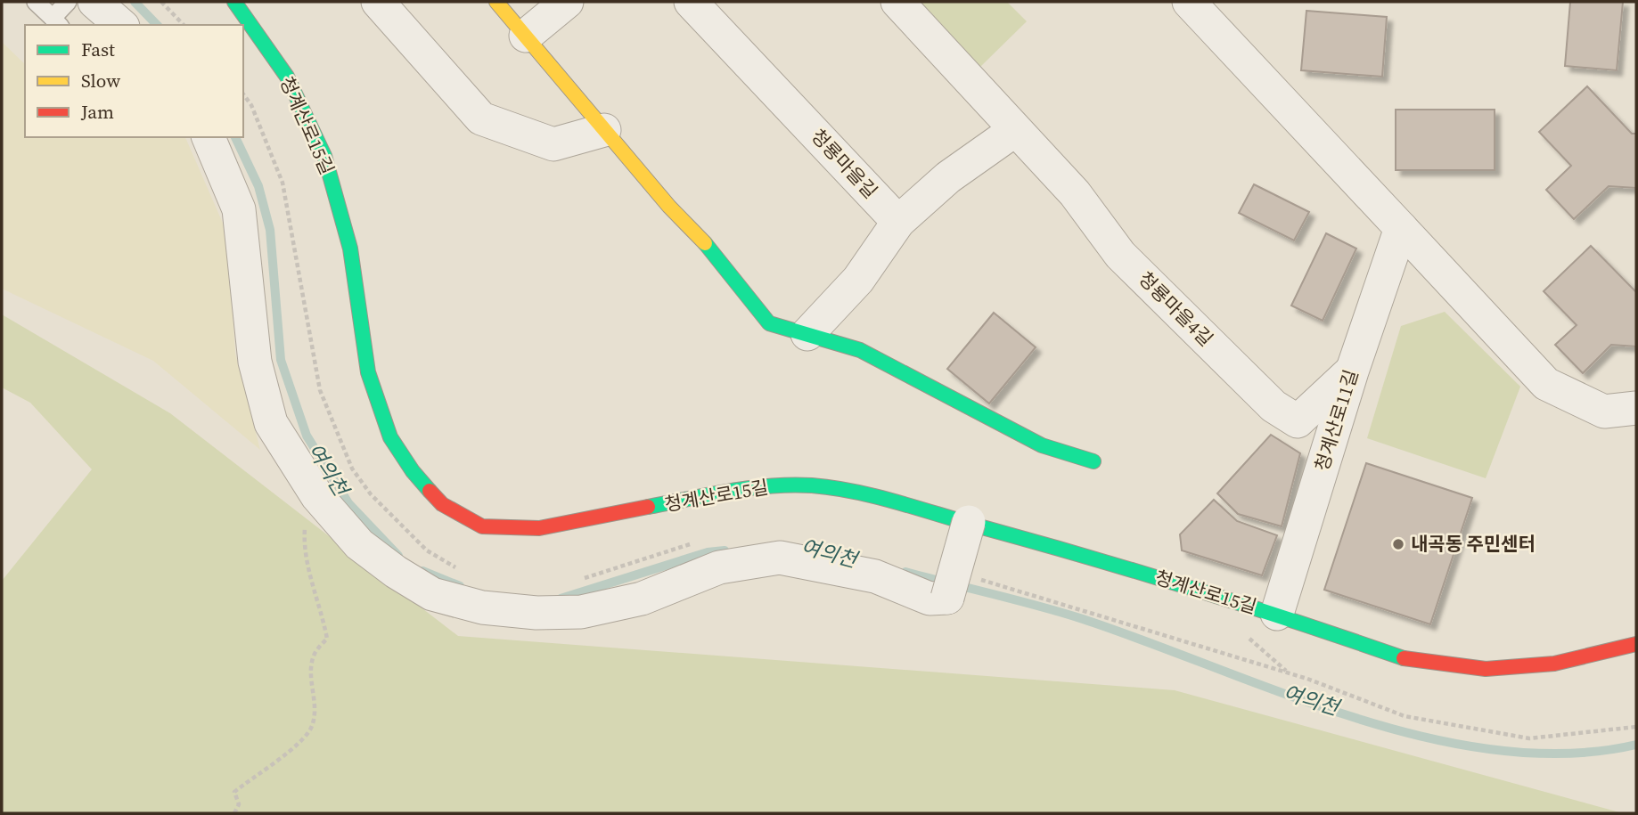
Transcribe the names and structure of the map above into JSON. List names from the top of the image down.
{
  "streets": {
    "street": [
      "청계산로15길",
      "청룡마을길",
      "청룡마을4길",
      "청계산로11길"
    ]
  },
  "crossings": [
    ["청계산로15길", "청계산로11길"],
    ["청룡마을4길", "청계산로11길"]
  ],
  "water": ["여의천"],
  "places": ["내곡동 주민센터"],
  "legend": ["Fast", "Slow", "Jam"]
}
